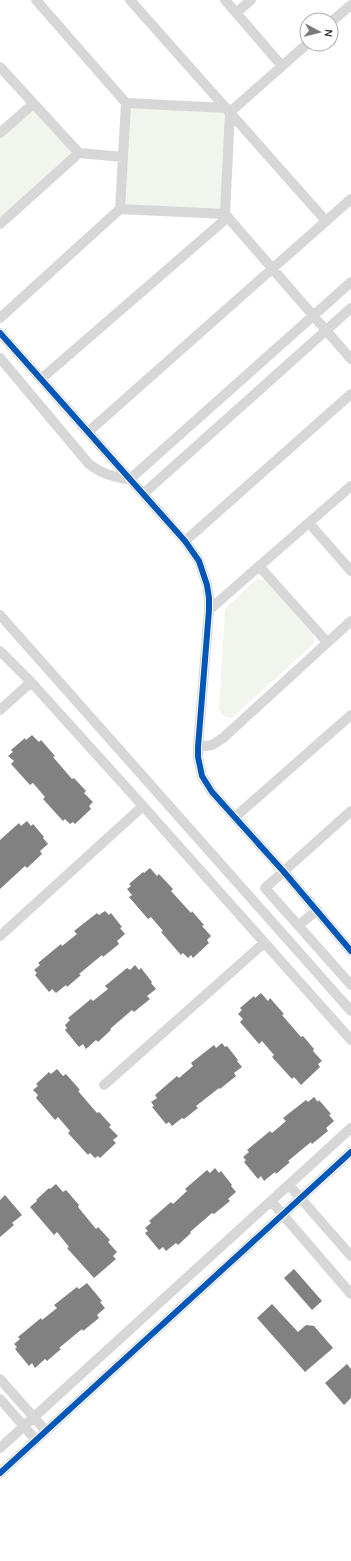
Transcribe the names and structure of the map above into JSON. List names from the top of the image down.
{
  "north": "right"
}
